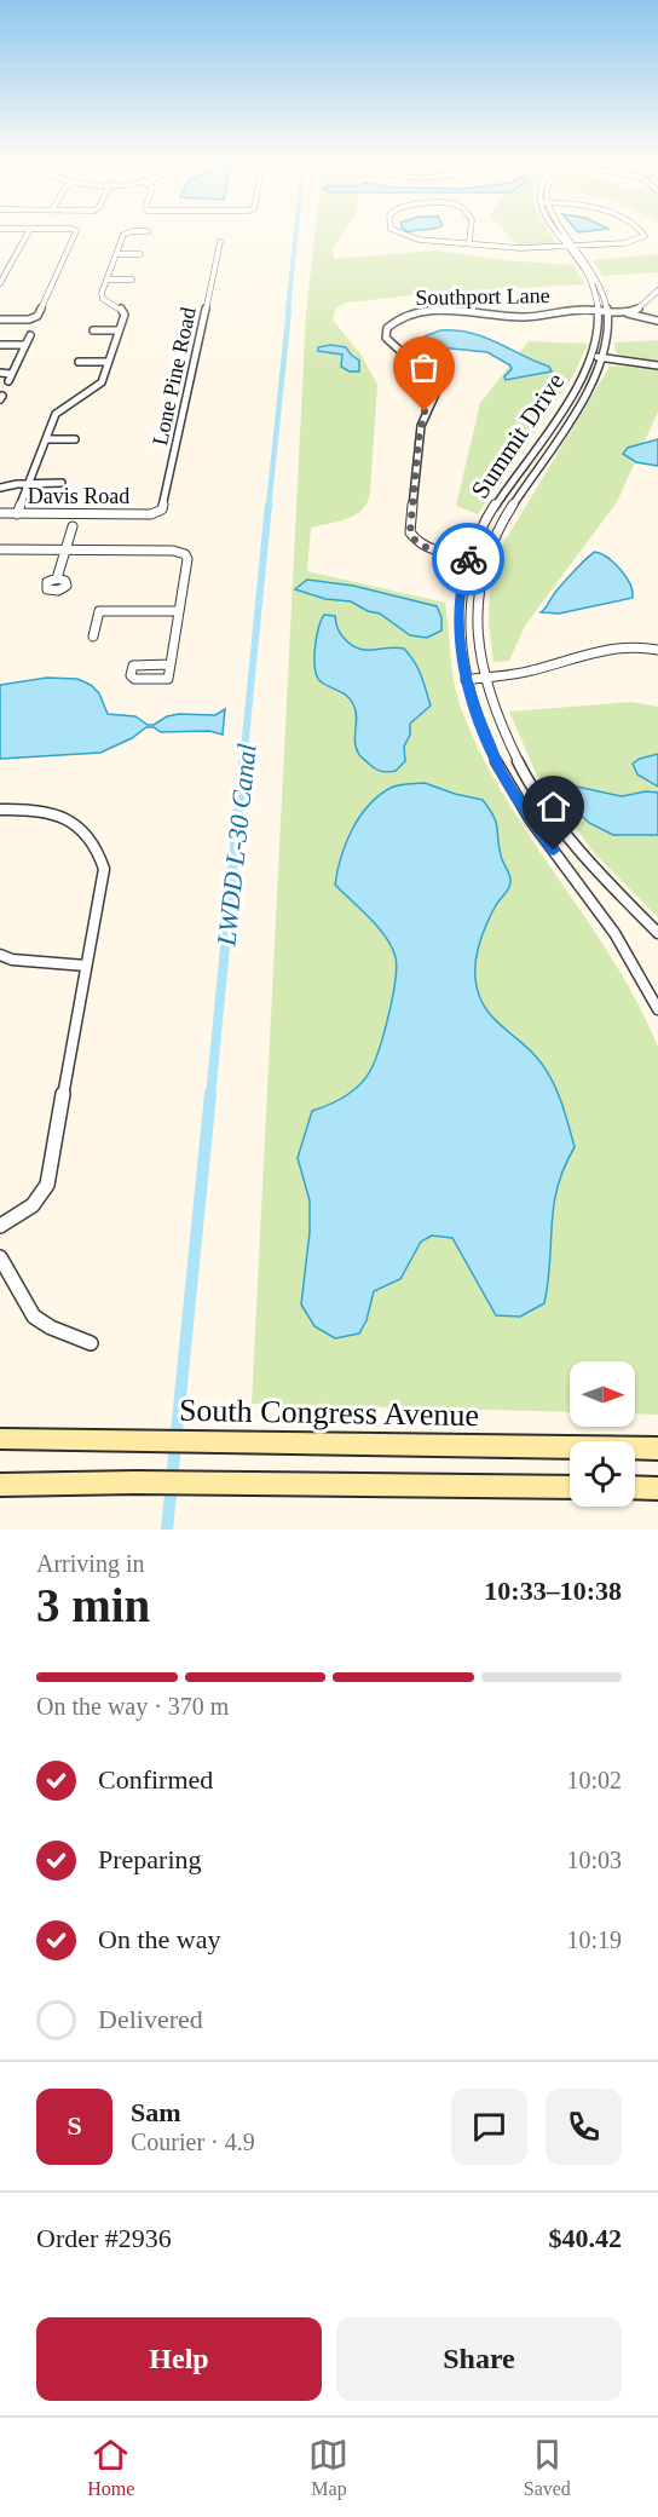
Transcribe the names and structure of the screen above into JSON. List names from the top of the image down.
{
  "streets": {
    "main road": ["South Congress Avenue"],
    "street": [
      "Southport Lane",
      "Lone Pine Road",
      "Summit Drive",
      "Davis Road"
    ]
  },
  "crossings": [
    ["Southport Lane", "Summit Drive"],
    ["Lone Pine Road", "Davis Road"]
  ],
  "water": ["LWDD L-30 Canal"],
  "north": "right",
  "page": {
    "heading": ["3 min", "Arriving in", "10:33–10:38"],
    "panel": [
      "Sam",
      "Courier · 4.9",
      "Order #2936",
      "$40.42"
    ],
    "bar": "On the way · 370 m",
    "list": [
      ["Confirmed", "10:02"],
      ["Preparing", "10:03"],
      ["On the way", "10:19"],
      "Delivered"
    ],
    "round": "S",
    "buttons": ["Help", "Share"],
    "tabs": ["Home", "Map", "Saved"]
  }
}
